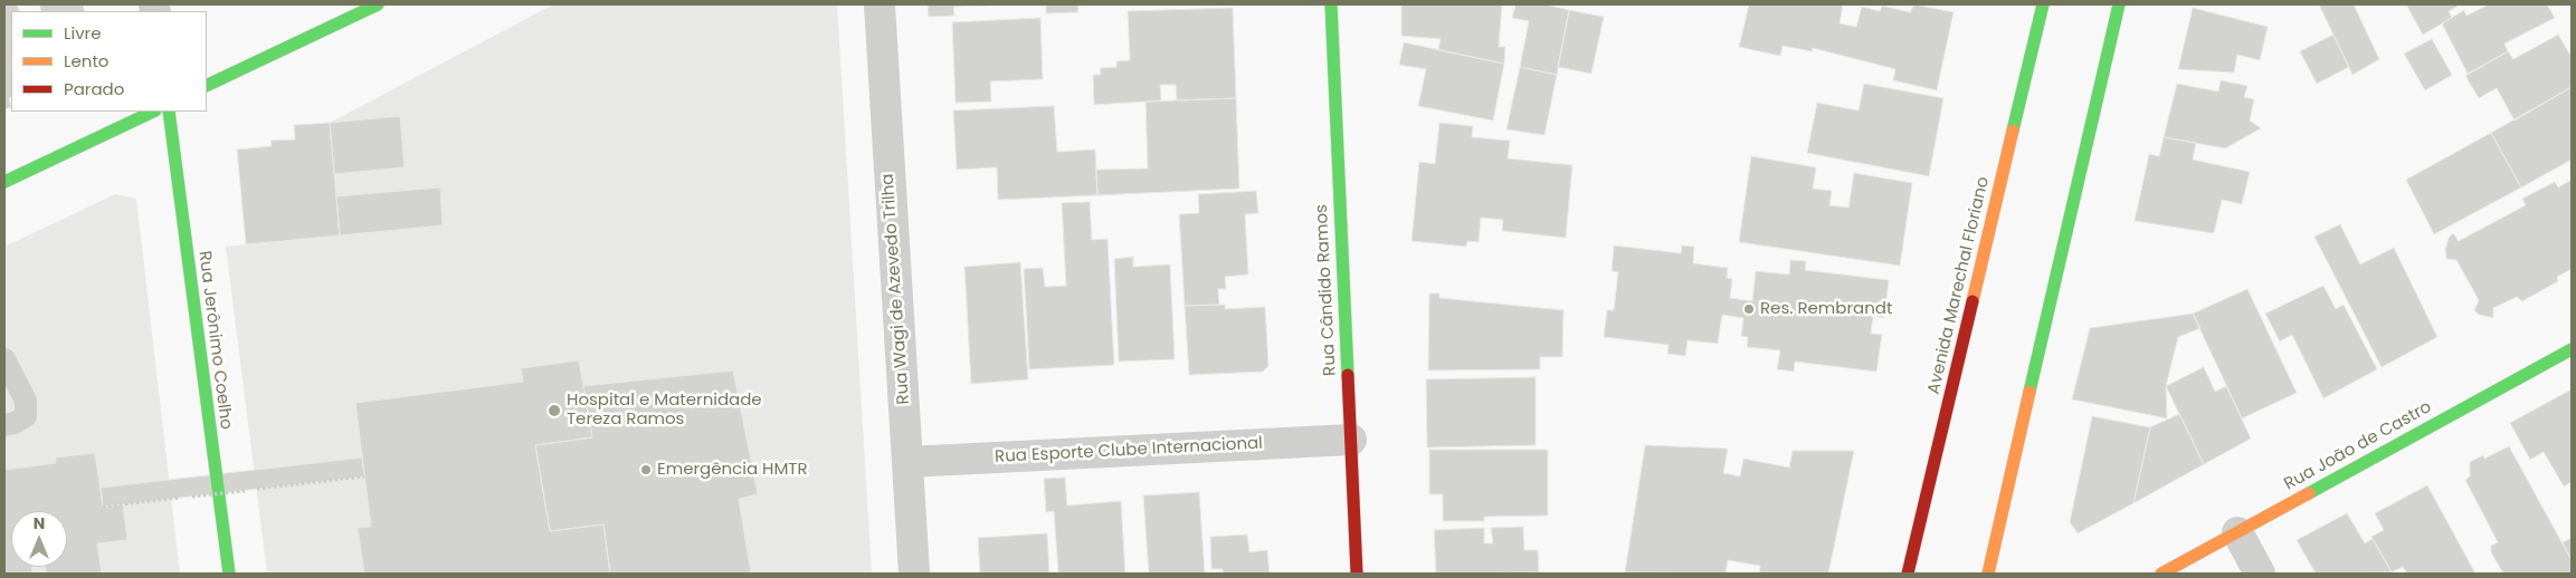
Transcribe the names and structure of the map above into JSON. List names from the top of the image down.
{
  "streets": {
    "main road": [
      "Avenida Marechal Floriano",
      "Rua Cândido Ramos",
      "Rua Jerônimo Coelho",
      "Rua João de Castro"
    ],
    "street": ["Rua Wagi de Azevedo Trilha", "Rua Esporte Clube Internacional"]
  },
  "crossings": [
    ["Rua Wagi de Azevedo Trilha", "Rua Esporte Clube Internacional"],
    ["Rua Cândido Ramos", "Rua Esporte Clube Internacional"]
  ],
  "places": ["Res. Rembrandt", "Hospital e Maternidade Tereza Ramos", "Emergência HMTR"],
  "legend": ["Livre", "Lento", "Parado"],
  "north": "top"
}
